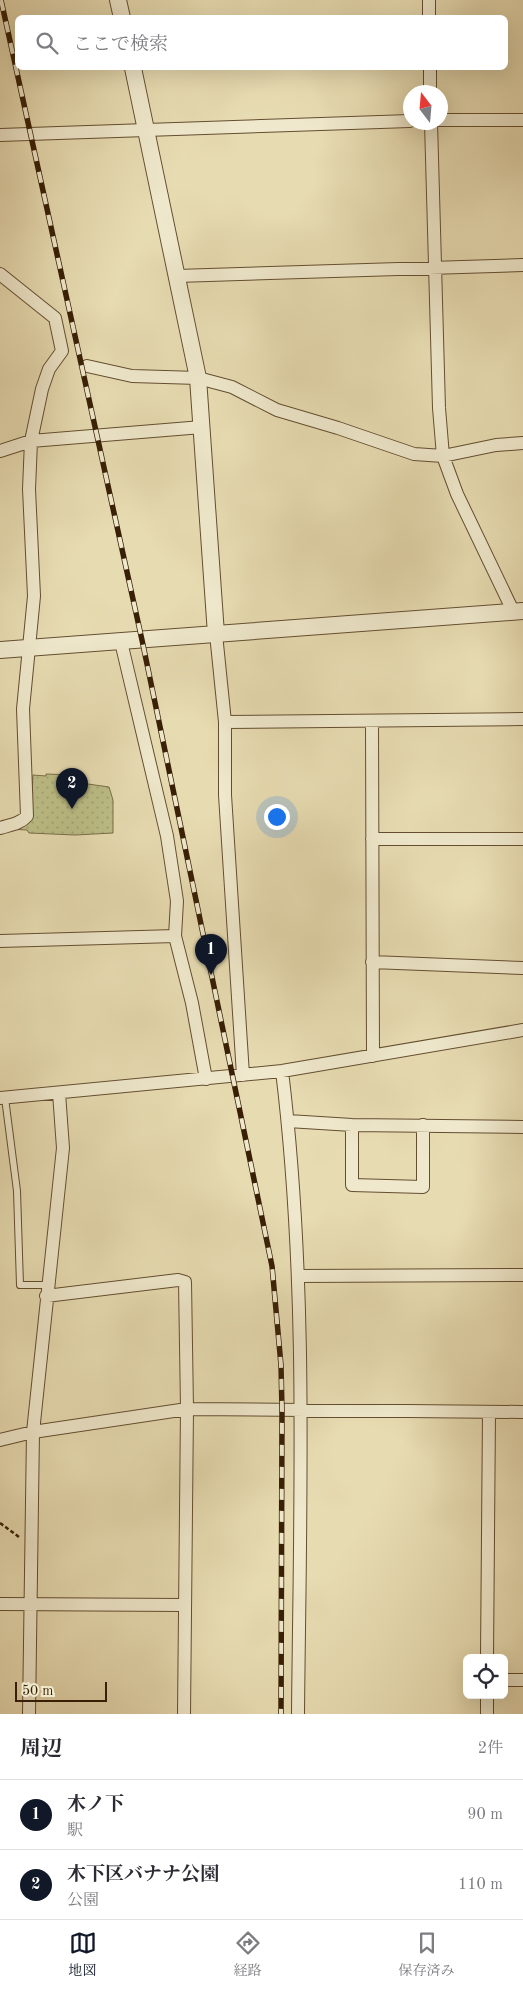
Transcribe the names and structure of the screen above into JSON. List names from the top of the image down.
{
  "scale_bar": "50 m",
  "north": "top",
  "page": {
    "search": "ここで検索",
    "pins": ["2", "1"],
    "scale": "50 m",
    "heading": ["周辺", "2件"],
    "list": [
      {
        "mark": "1",
        "name": "木ノ下",
        "note": "駅",
        "value": "90 m"
      },
      {
        "mark": "2",
        "name": "木下区バナナ公園",
        "note": "公園",
        "value": "110 m"
      }
    ],
    "nav": ["地図", "経路", "保存済み"]
  }
}
